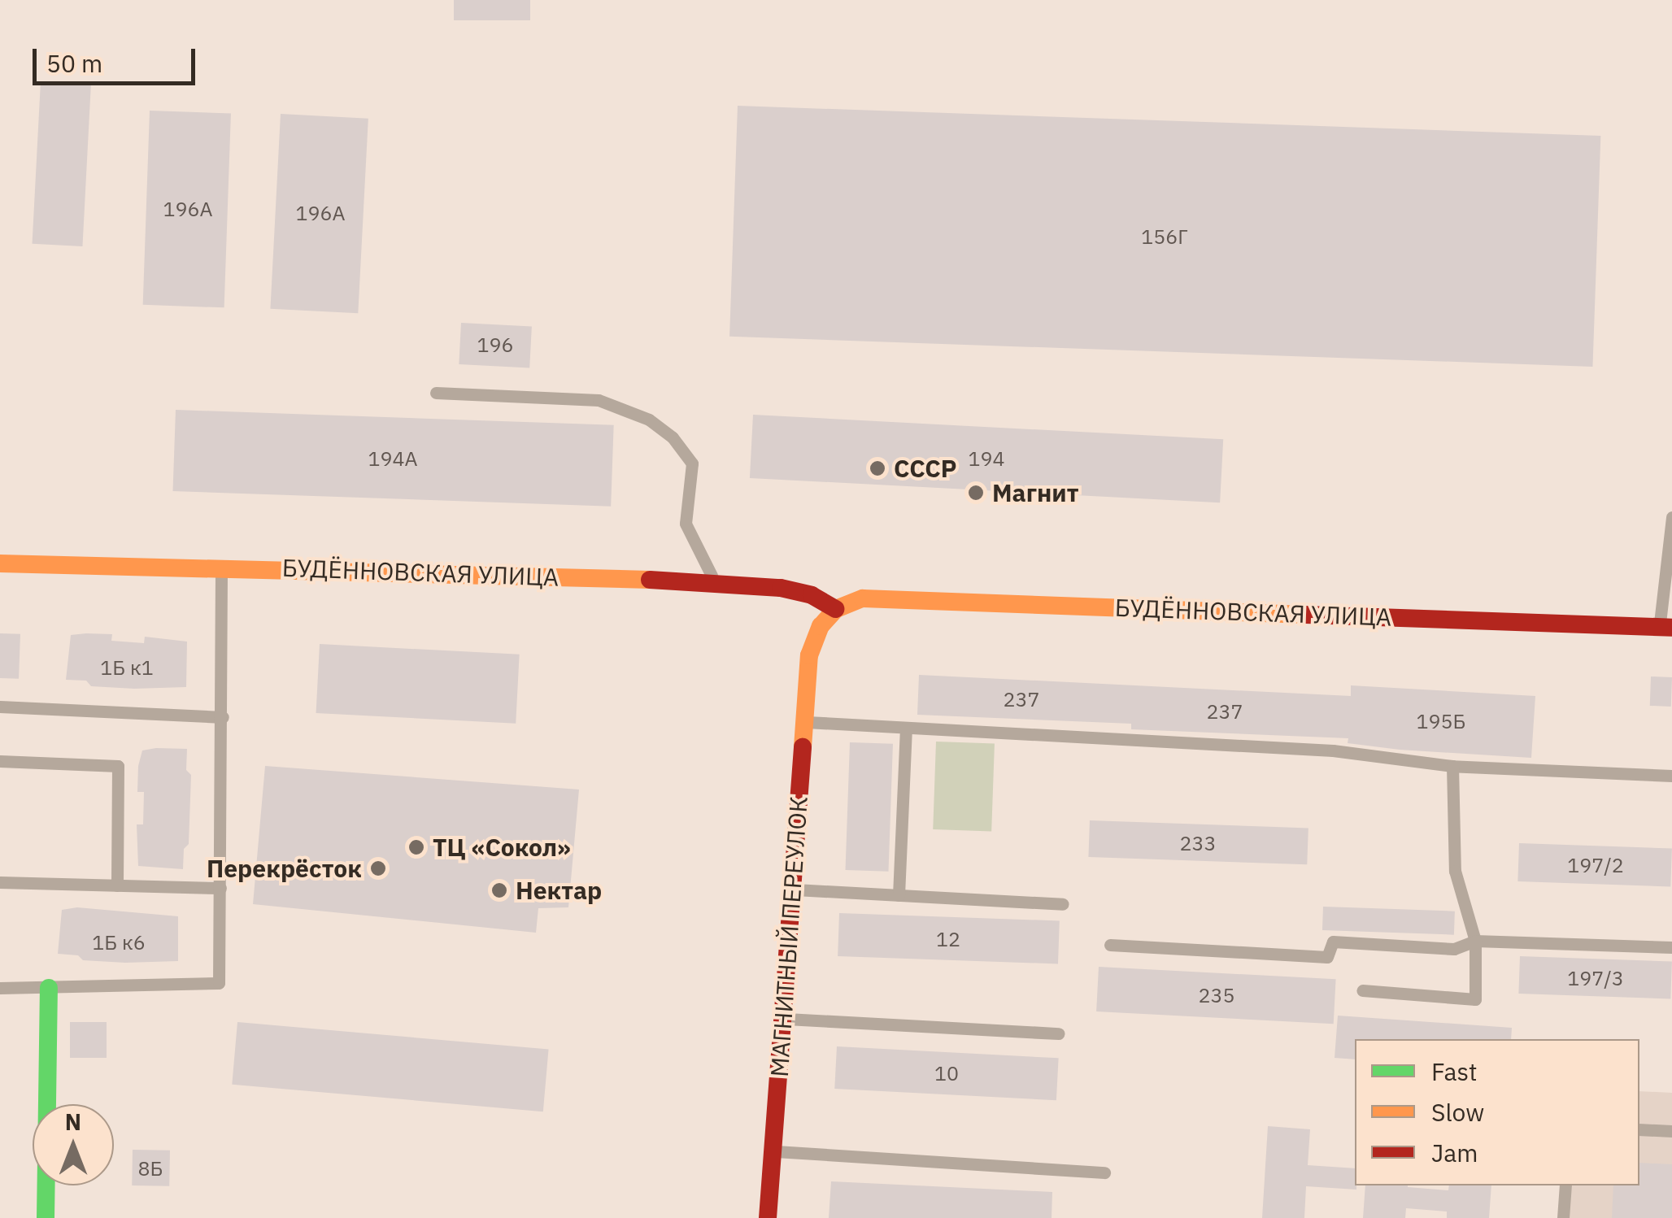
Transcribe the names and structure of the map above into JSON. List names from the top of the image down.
{
  "streets": {
    "main road": ["БУДЁННОВСКАЯ УЛИЦА", "МАГНИТНЫЙ ПЕРЕУЛОК"]
  },
  "crossings": [
    ["БУДЁННОВСКАЯ УЛИЦА", "МАГНИТНЫЙ ПЕРЕУЛОК"]
  ],
  "places": [
    "СССР",
    "Магнит",
    "ТЦ «Сокол»",
    "Перекрёсток",
    "Нектар"
  ],
  "house_numbers": [
    "196А",
    "196А",
    "156Г",
    "196",
    "194А",
    "194",
    "1Б к1",
    "237",
    "237",
    "195Б",
    "233",
    "197/2",
    "12",
    "1Б к6",
    "197/3",
    "235",
    "10",
    "8Б"
  ],
  "legend": ["Fast", "Slow", "Jam"],
  "scale_bar": "50 m",
  "north": "top"
}
